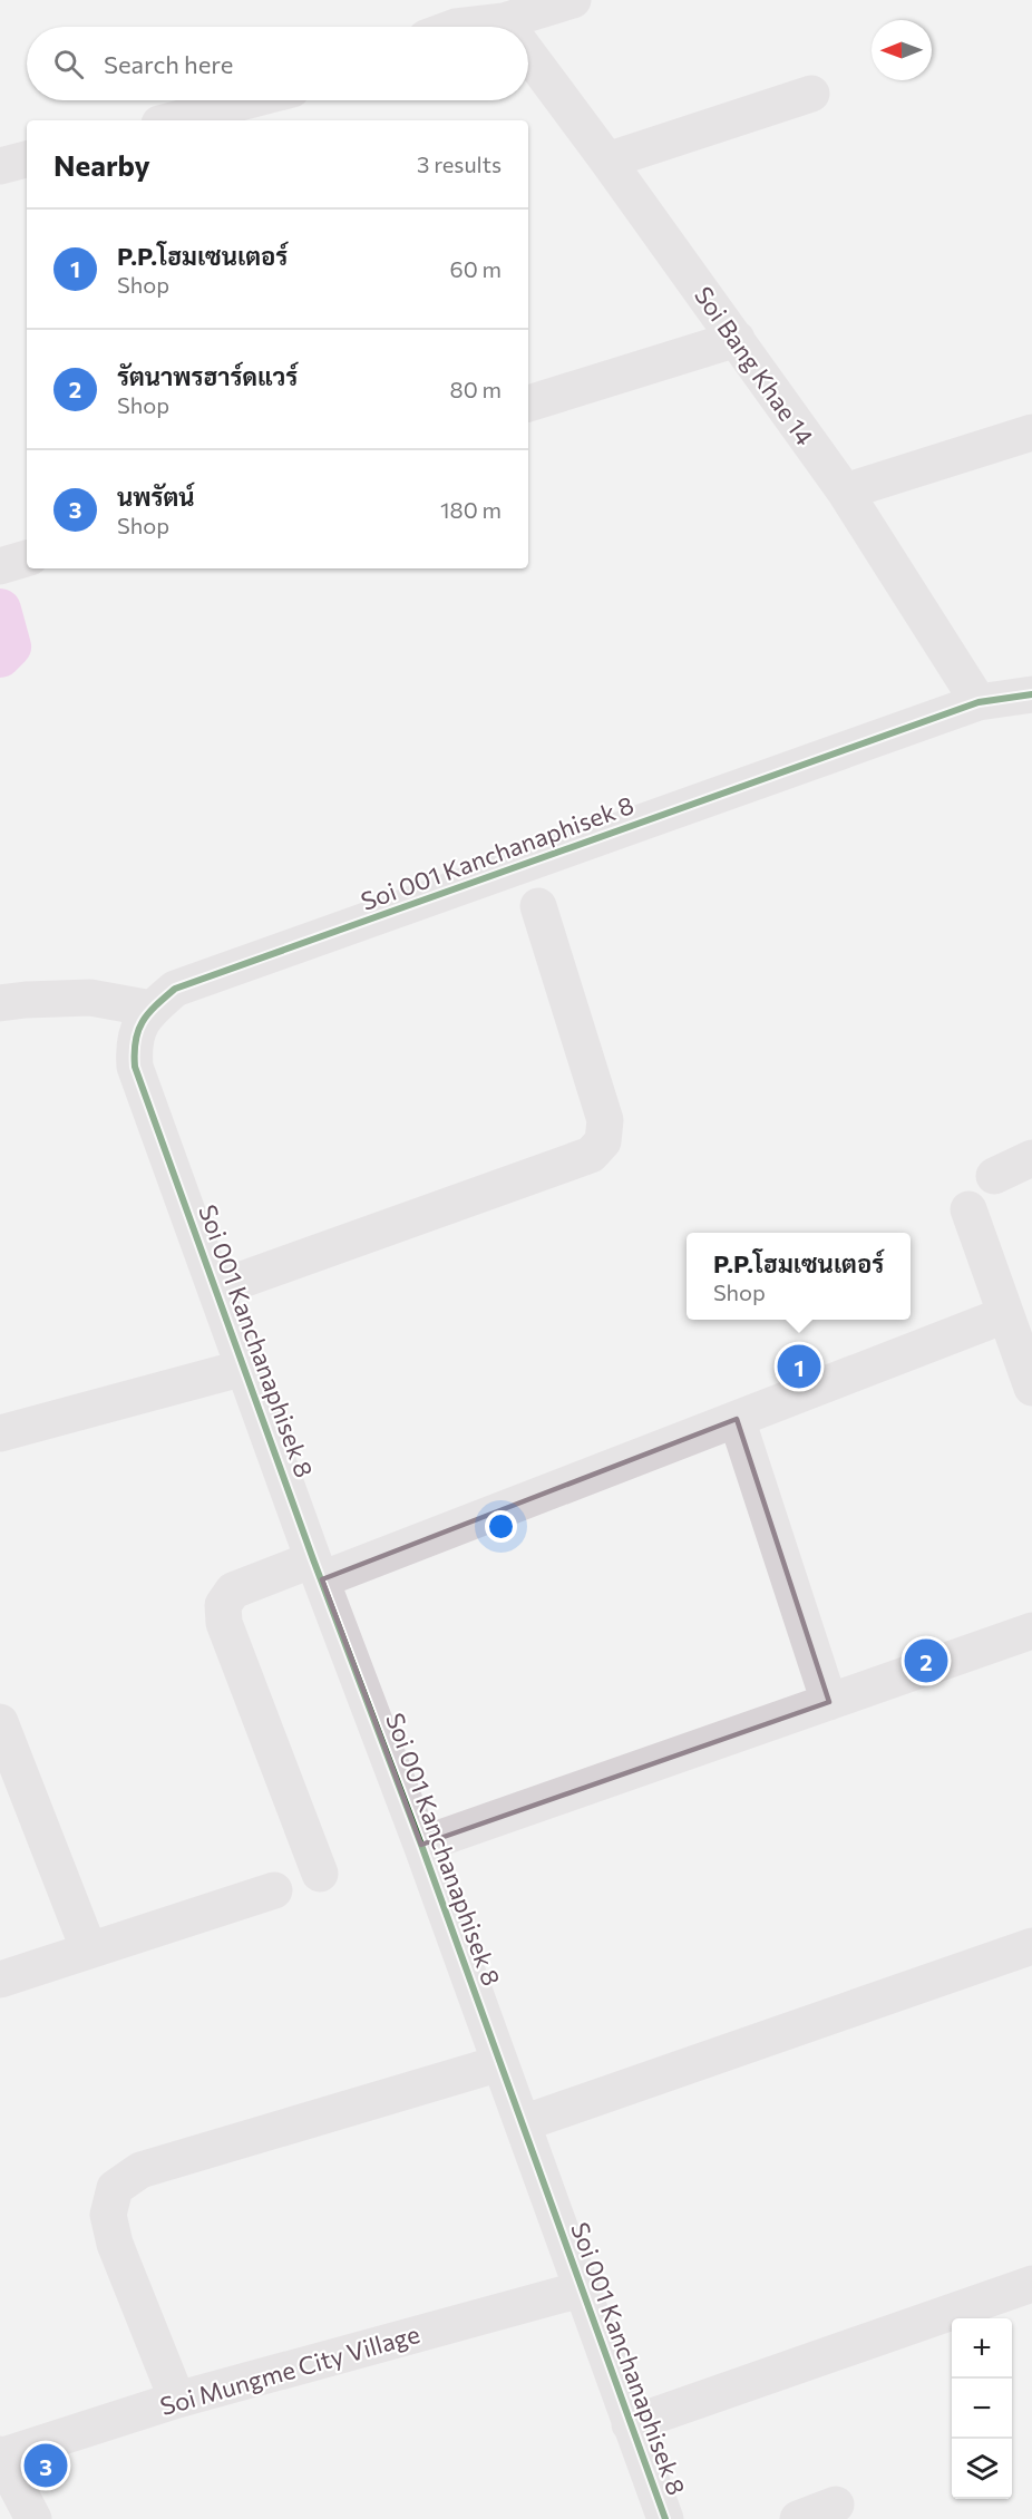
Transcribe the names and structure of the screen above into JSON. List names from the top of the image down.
{
  "streets": {
    "street": ["Soi Bang Khae 14", "Soi 001 Kanchanaphisek 8", "Soi Mungme City Village"]
  },
  "crossings": [
    ["Soi Bang Khae 14", "Soi 001 Kanchanaphisek 8"],
    ["Soi 001 Kanchanaphisek 8", "Soi Mungme City Village"]
  ],
  "north": "left",
  "page": {
    "search": "Search here",
    "heading": ["Nearby", "3 results"],
    "list": [
      {
        "mark": "1",
        "name": "P.P.โฮมเซนเตอร์",
        "note": "Shop",
        "value": "60 m"
      },
      {
        "mark": "2",
        "name": "รัตนาพรฮาร์ดแวร์",
        "note": "Shop",
        "value": "80 m"
      },
      {
        "mark": "3",
        "name": "นพรัตน์",
        "note": "Shop",
        "value": "180 m"
      }
    ],
    "popup": ["P.P.โฮมเซนเตอร์", "Shop"],
    "pins": ["1", "2", "3"],
    "map_buttons": ["+", "−"]
  }
}
